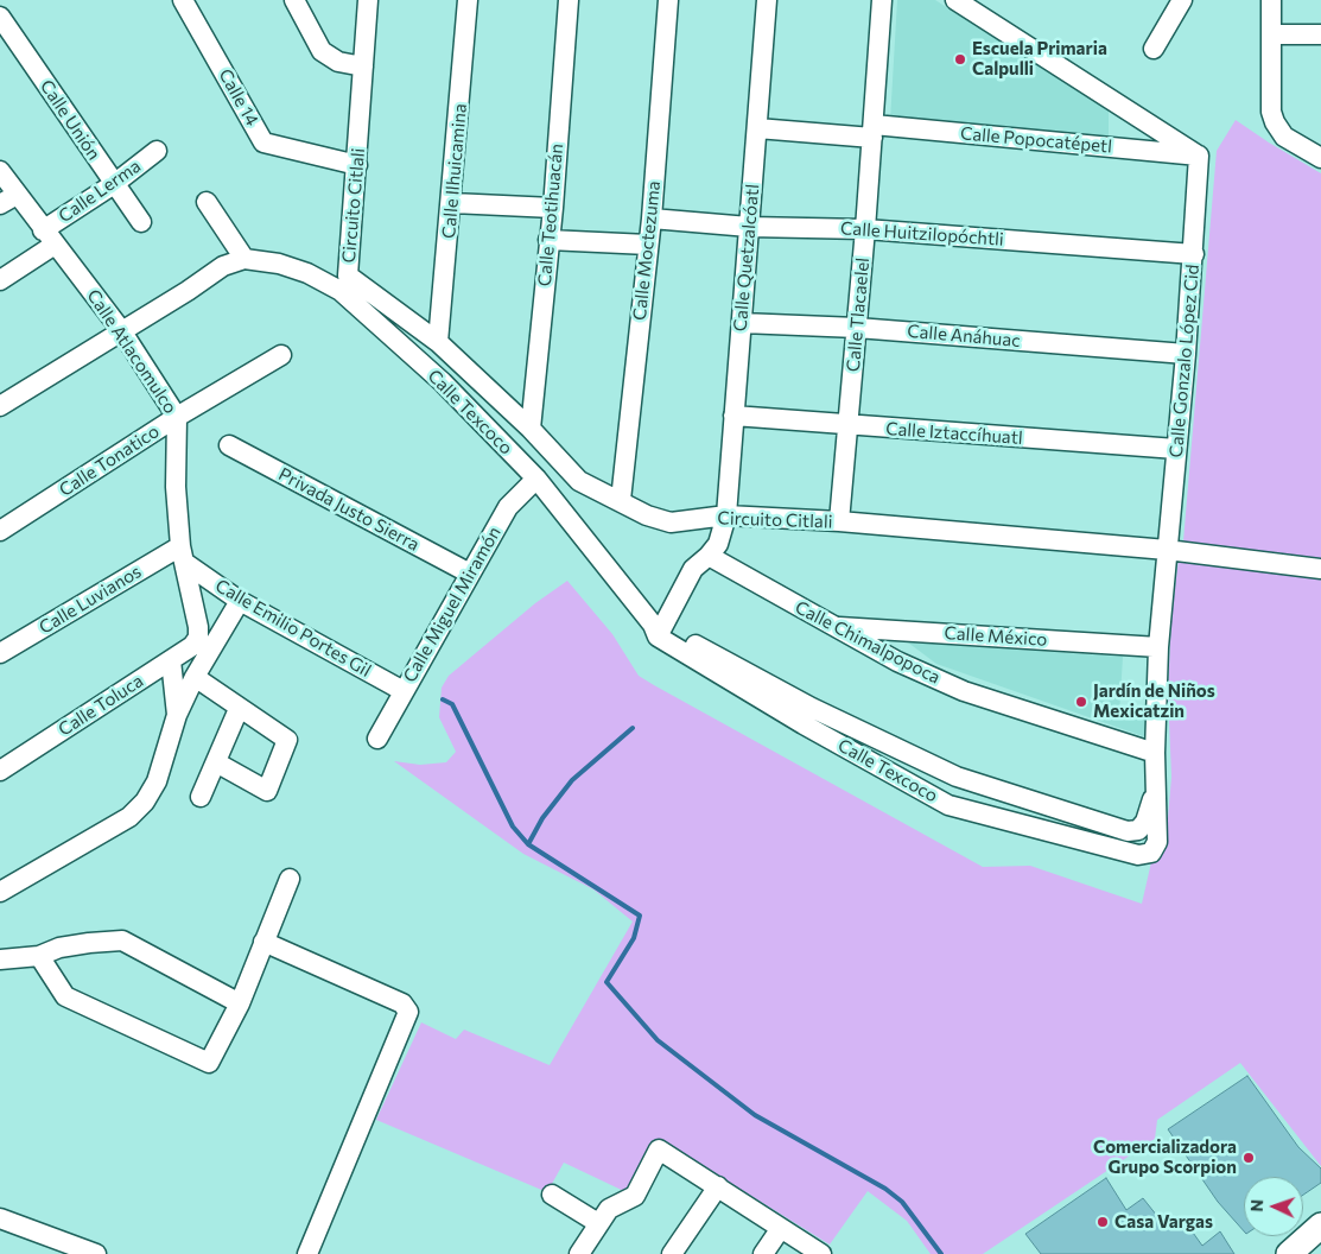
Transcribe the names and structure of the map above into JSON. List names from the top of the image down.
{
  "streets": {
    "street": [
      "Calle 14",
      "Calle Unión",
      "Calle Popocatépetl",
      "Calle Ilhuicamina",
      "Calle Lerma",
      "Circuito Citlali",
      "Calle Teotihuacán",
      "Calle Huitzilopóchtli",
      "Calle Moctezuma",
      "Calle Quetzalcóatl",
      "Calle Tlacaelel",
      "Calle Anáhuac",
      "Calle Atlacomulco",
      "Calle Gonzalo López Cid",
      "Calle Texcoco",
      "Calle Iztaccíhuatl",
      "Calle Tonatico",
      "Privada Justo Sierra",
      "Calle Luvianos",
      "Calle Miguel Miramón",
      "Calle Emilio Portes Gil",
      "Calle México",
      "Calle Chimalpopoca",
      "Calle Toluca"
    ]
  },
  "crossings": [
    ["Calle 14", "Circuito Citlali"],
    ["Calle Unión", "Calle Lerma"],
    ["Calle Popocatépetl", "Calle Quetzalcóatl"],
    ["Calle Popocatépetl", "Calle Tlacaelel"],
    ["Calle Popocatépetl", "Calle Gonzalo López Cid"],
    ["Calle Ilhuicamina", "Circuito Citlali"],
    ["Calle Lerma", "Calle Atlacomulco"],
    ["Circuito Citlali", "Calle Teotihuacán"],
    ["Circuito Citlali", "Calle Moctezuma"],
    ["Circuito Citlali", "Calle Quetzalcóatl"],
    ["Circuito Citlali", "Calle Tlacaelel"],
    ["Circuito Citlali", "Calle Gonzalo López Cid"],
    ["Calle Huitzilopóchtli", "Calle Moctezuma"],
    ["Calle Huitzilopóchtli", "Calle Quetzalcóatl"],
    ["Calle Huitzilopóchtli", "Calle Tlacaelel"],
    ["Calle Huitzilopóchtli", "Calle Gonzalo López Cid"],
    ["Calle Quetzalcóatl", "Calle Anáhuac"],
    ["Calle Quetzalcóatl", "Calle Iztaccíhuatl"],
    ["Calle Quetzalcóatl", "Calle Chimalpopoca"],
    ["Calle Tlacaelel", "Calle Anáhuac"],
    ["Calle Tlacaelel", "Calle Iztaccíhuatl"],
    ["Calle Anáhuac", "Calle Gonzalo López Cid"],
    ["Calle Atlacomulco", "Calle Tonatico"],
    ["Calle Atlacomulco", "Calle Luvianos"],
    ["Calle Atlacomulco", "Calle Emilio Portes Gil"],
    ["Calle Atlacomulco", "Calle Toluca"],
    ["Calle Gonzalo López Cid", "Calle Texcoco"],
    ["Calle Gonzalo López Cid", "Calle Iztaccíhuatl"],
    ["Calle Gonzalo López Cid", "Calle México"],
    ["Calle Gonzalo López Cid", "Calle Chimalpopoca"],
    ["Calle Texcoco", "Calle Miguel Miramón"],
    ["Privada Justo Sierra", "Calle Miguel Miramón"],
    ["Calle Luvianos", "Calle Emilio Portes Gil"],
    ["Calle Miguel Miramón", "Calle Emilio Portes Gil"],
    ["Calle México", "Calle Chimalpopoca"]
  ],
  "places": [
    "Escuela Primaria Calpulli",
    "Jardín de Niños Mexicatzin",
    "Comercializadora Grupo Scorpion",
    "Casa Vargas"
  ],
  "north": "left"
}
